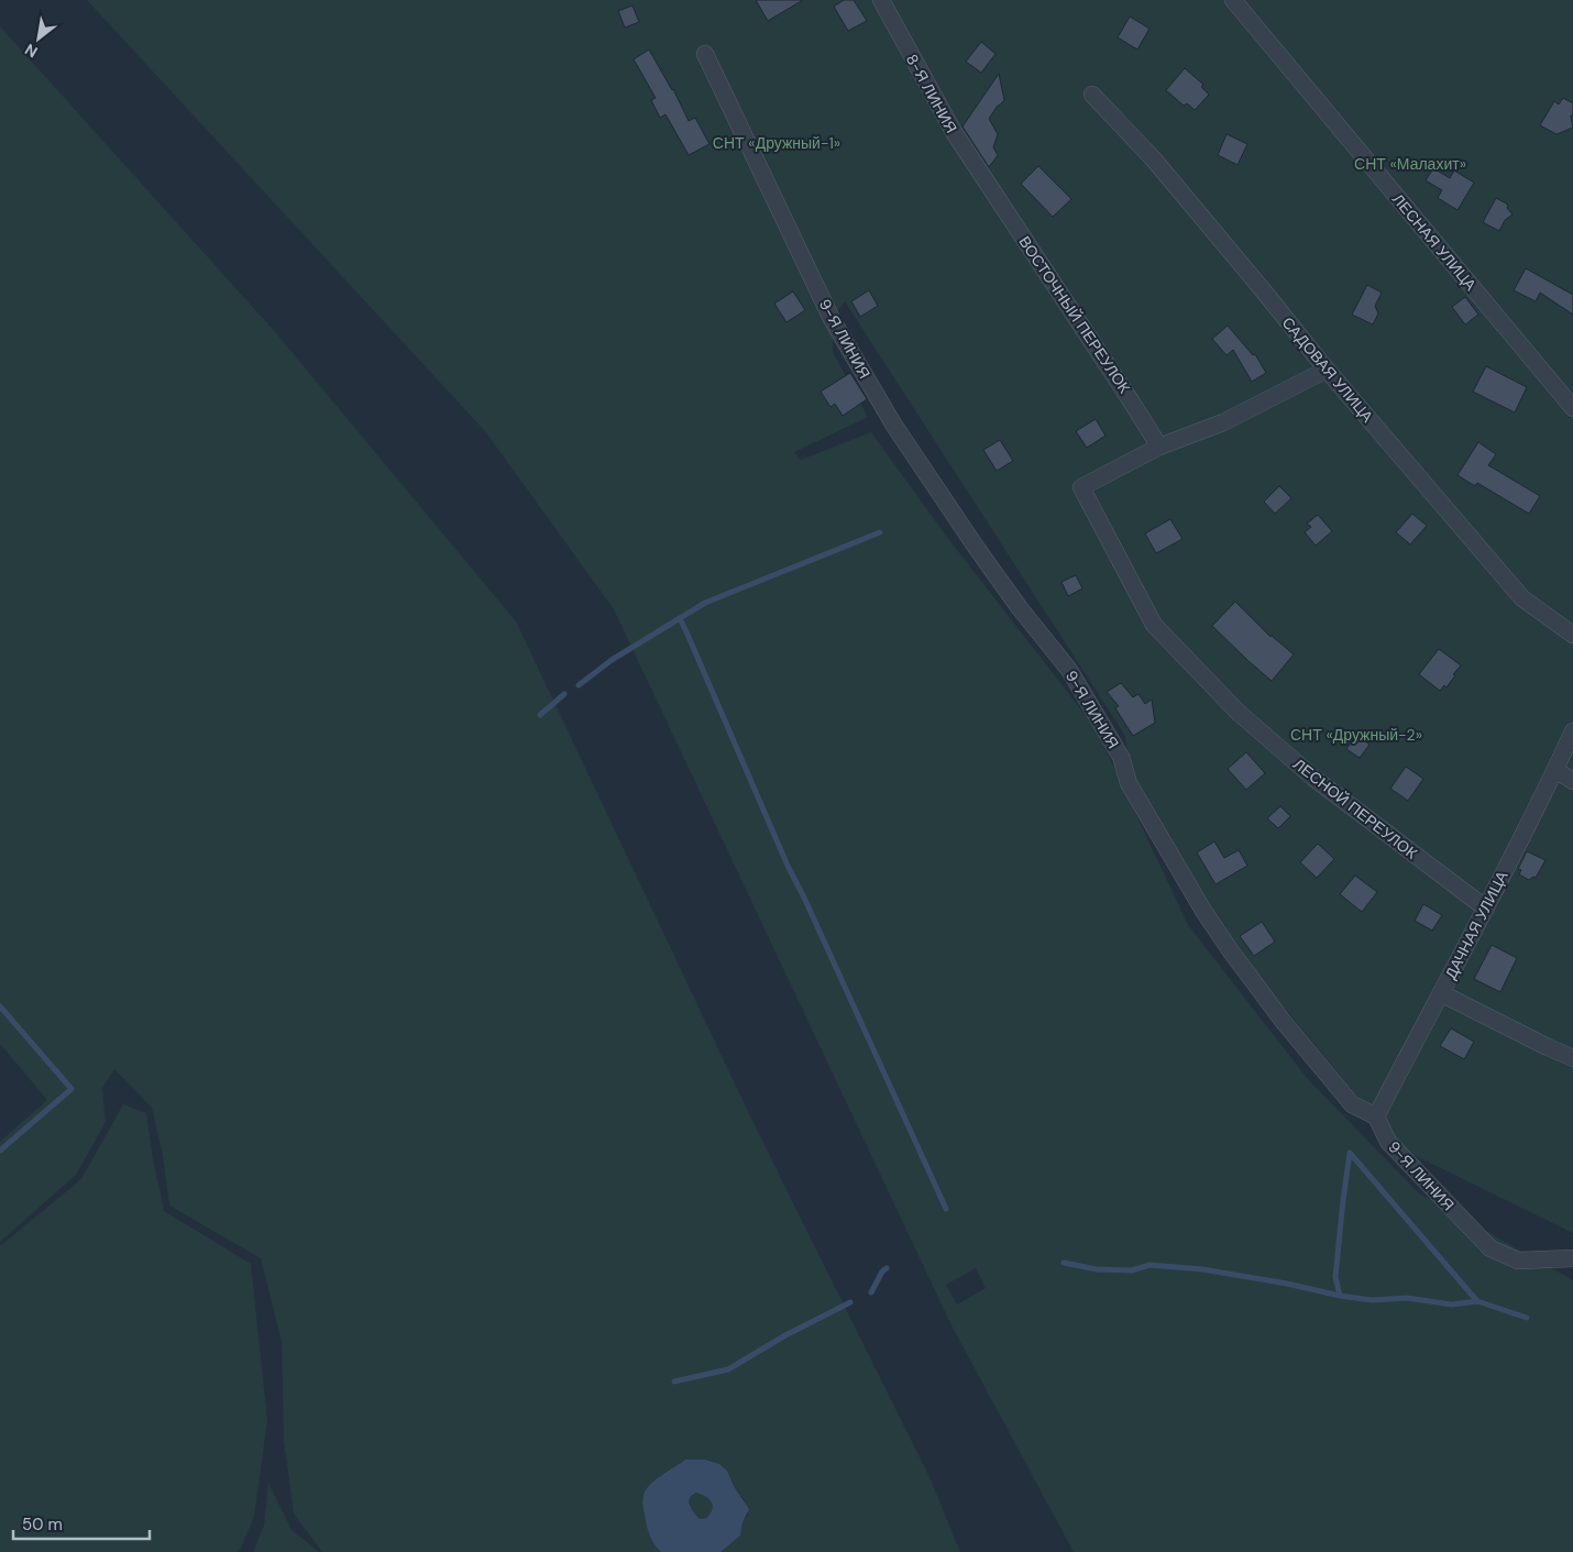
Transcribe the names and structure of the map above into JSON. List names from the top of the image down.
{
  "streets": {
    "street": [
      "8-Я ЛИНИЯ",
      "ЛЕСНАЯ УЛИЦА",
      "ВОСТОЧНЫЙ ПЕРЕУЛОК",
      "9-Я ЛИНИЯ",
      "САДОВАЯ УЛИЦА",
      "ЛЕСНОЙ ПЕРЕУЛОК",
      "ДАЧНАЯ УЛИЦА"
    ]
  },
  "crossings": [
    ["8-Я ЛИНИЯ", "ВОСТОЧНЫЙ ПЕРЕУЛОК"],
    ["ВОСТОЧНЫЙ ПЕРЕУЛОК", "ЛЕСНОЙ ПЕРЕУЛОК"],
    ["9-Я ЛИНИЯ", "ДАЧНАЯ УЛИЦА"],
    ["ЛЕСНОЙ ПЕРЕУЛОК", "ДАЧНАЯ УЛИЦА"]
  ],
  "parks": ["СНТ «Дружный-1»", "СНТ «Малахит»", "СНТ «Дружный-2»"],
  "scale_bar": "50 m",
  "north": "bottom left"
}
